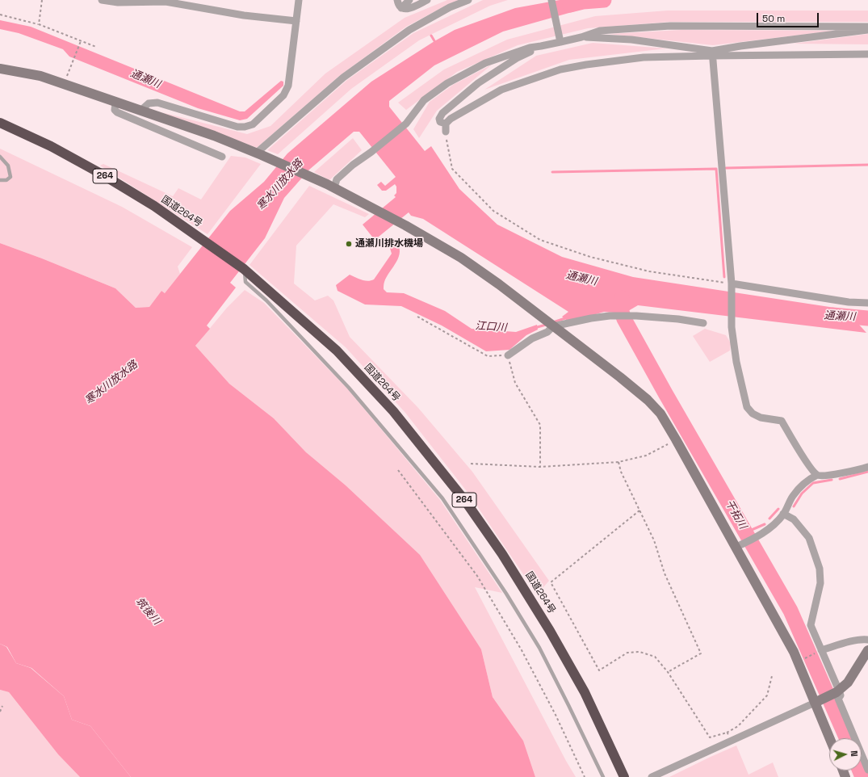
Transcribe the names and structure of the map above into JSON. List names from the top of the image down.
{
  "streets": {
    "highway": ["264", "国道264号"]
  },
  "water": [
    "通瀬川",
    "寒水川放水路",
    "江口川",
    "干拓川",
    "筑後川"
  ],
  "places": ["通瀬川排水機場"],
  "scale_bar": "50 m",
  "north": "right"
}
